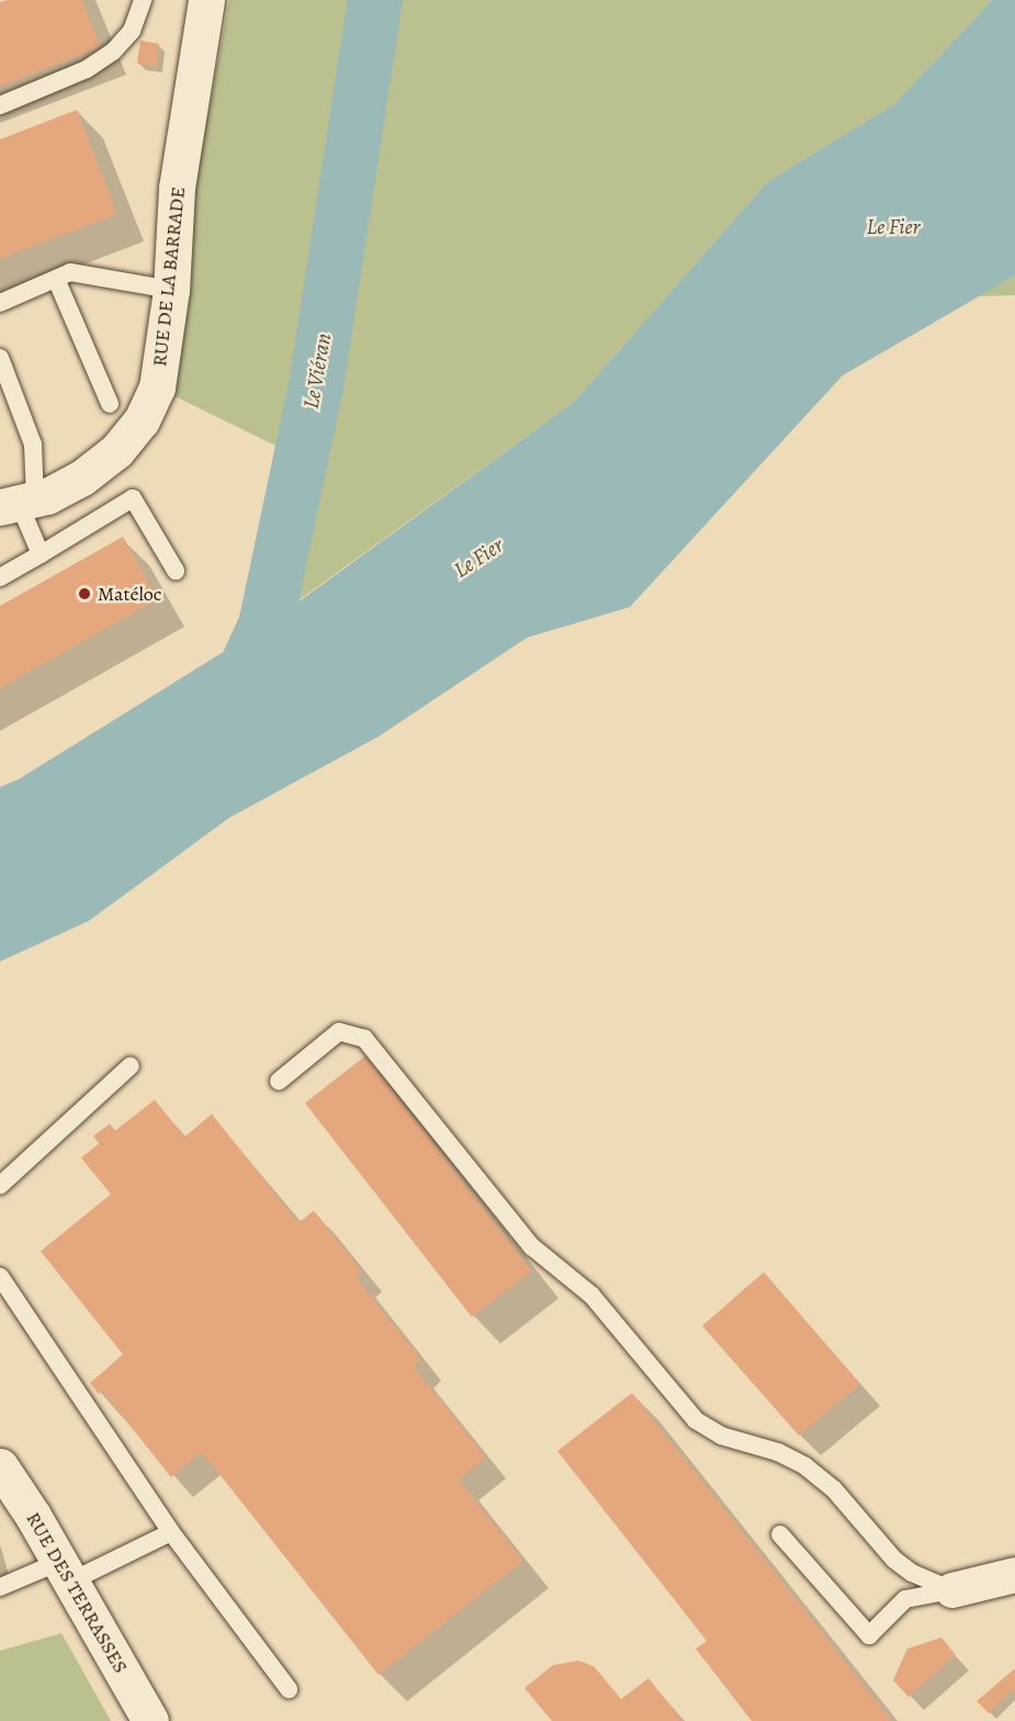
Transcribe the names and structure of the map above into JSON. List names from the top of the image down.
{
  "streets": {
    "street": ["RUE DE LA BARRADE", "RUE DES TERRASSES"]
  },
  "water": ["Le Fier", "Le Viéran"],
  "places": ["Matéloc"]
}
